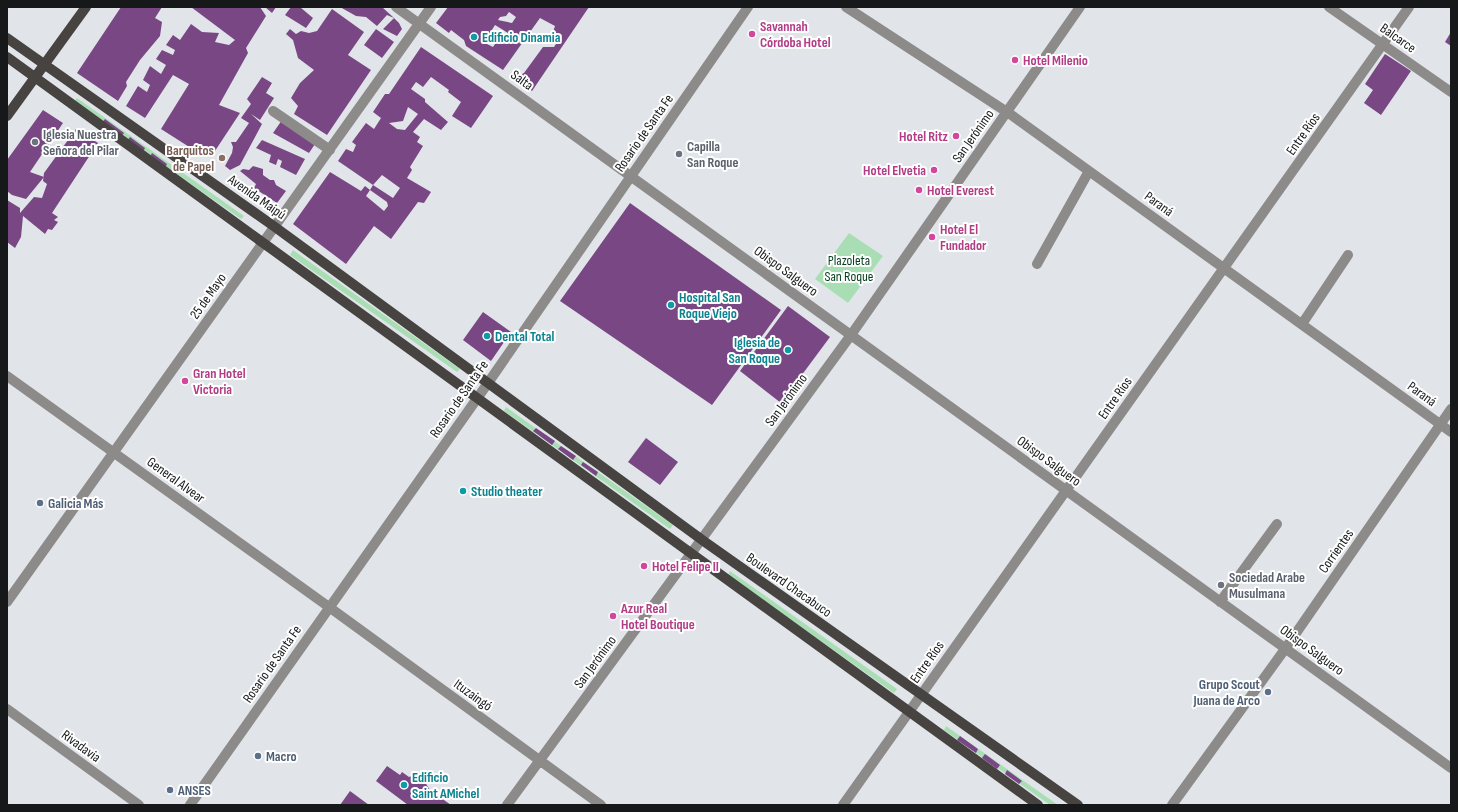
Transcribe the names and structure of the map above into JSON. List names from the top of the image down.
{
  "streets": {
    "main road": ["Avenida Maipú", "Boulevard Chacabuco"],
    "street": [
      "Balcarce",
      "Salta",
      "Rosario de Santa Fe",
      "Entre Ríos",
      "San Jerónimo",
      "Paraná",
      "Obispo Salguero",
      "25 de Mayo",
      "General Alvear",
      "Corrientes",
      "Ituzaingó",
      "Rivadavia"
    ]
  },
  "crossings": [
    ["Balcarce", "Entre Ríos"],
    ["Salta", "Rosario de Santa Fe"],
    ["Salta", "Obispo Salguero"],
    ["Salta", "25 de Mayo"],
    ["Rosario de Santa Fe", "Avenida Maipú"],
    ["Rosario de Santa Fe", "Obispo Salguero"],
    ["Rosario de Santa Fe", "General Alvear"],
    ["Rosario de Santa Fe", "Boulevard Chacabuco"],
    ["Rosario de Santa Fe", "Ituzaingó"],
    ["Entre Ríos", "Paraná"],
    ["Entre Ríos", "Obispo Salguero"],
    ["Entre Ríos", "Boulevard Chacabuco"],
    ["San Jerónimo", "Paraná"],
    ["San Jerónimo", "Obispo Salguero"],
    ["San Jerónimo", "Boulevard Chacabuco"],
    ["San Jerónimo", "Ituzaingó"],
    ["Avenida Maipú", "25 de Mayo"],
    ["Avenida Maipú", "Boulevard Chacabuco"],
    ["Paraná", "Corrientes"],
    ["Obispo Salguero", "Corrientes"],
    ["25 de Mayo", "General Alvear"],
    ["General Alvear", "Ituzaingó"]
  ],
  "parks": ["Plazoleta San Roque"],
  "places": [
    "Savannah Córdoba Hotel",
    "Edificio Dinamia",
    "Hotel Milenio",
    "Hotel Ritz",
    "Iglesia Nuestra Señora del Pilar",
    "Capilla San Roque",
    "Barquitos de Papel",
    "Hotel Elvetia",
    "Hotel Everest",
    "Hotel El Fundador",
    "Hospital San Roque Viejo",
    "Dental Total",
    "Iglesia de San Roque",
    "Gran Hotel Victoria",
    "Studio theater",
    "Galicia Más",
    "Hotel Felipe II",
    "Sociedad Arabe Musulmana",
    "Azur Real Hotel Boutique",
    "Grupo Scout Juana de Arco",
    "Macro",
    "Edificio Saint AMichel",
    "ANSES"
  ]
}
